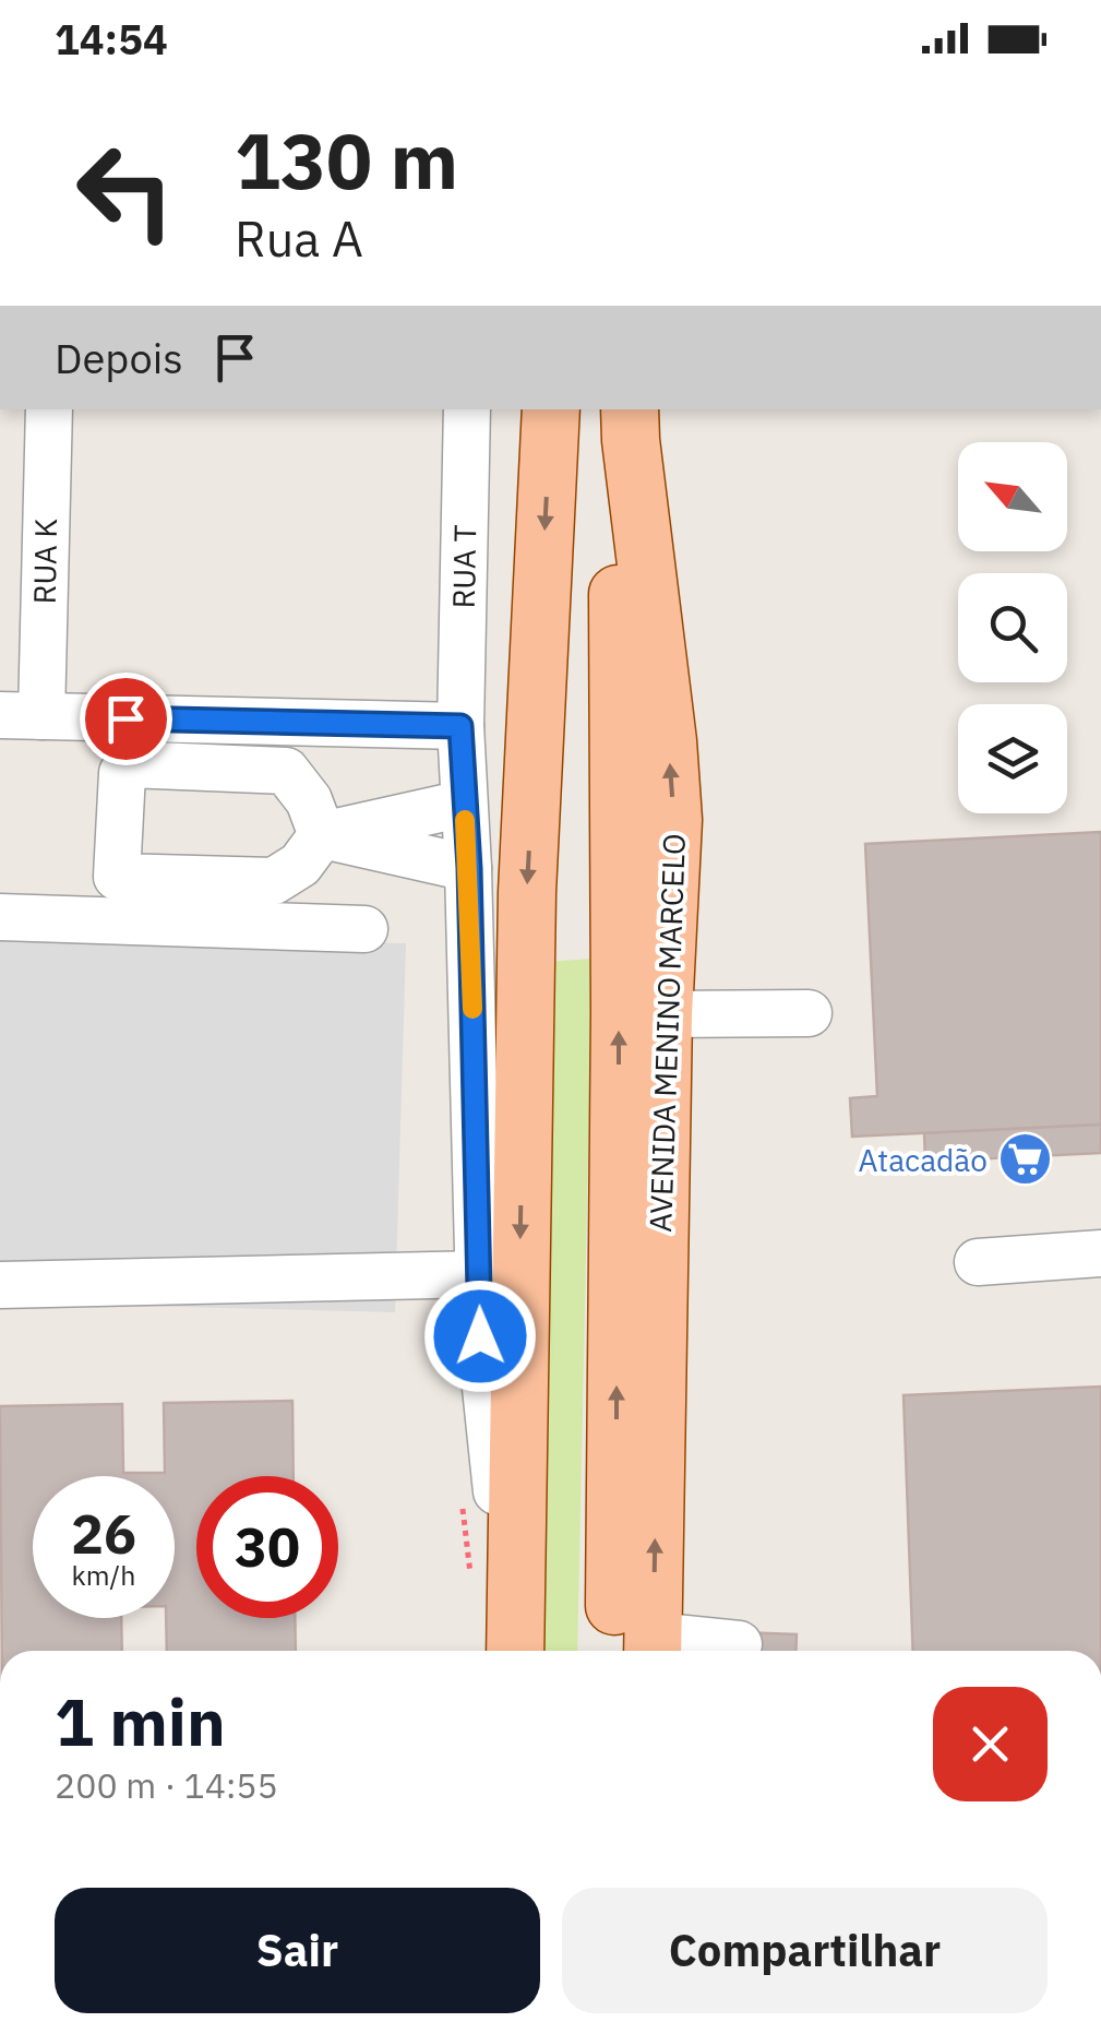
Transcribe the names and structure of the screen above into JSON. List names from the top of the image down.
{
  "streets": {
    "main road": ["AVENIDA MENINO MARCELO"],
    "street": ["RUA K", "RUA T"]
  },
  "places": {
    "supermarket": ["Atacadão"]
  },
  "north": "top left",
  "page": {
    "status": "14:54",
    "turn": ["130 m", "Rua A"],
    "then": "Depois",
    "speed": "26 km/h",
    "limit": "30",
    "heading": ["1 min", "200 m · 14:55"],
    "buttons": ["Sair", "Compartilhar"]
  }
}
